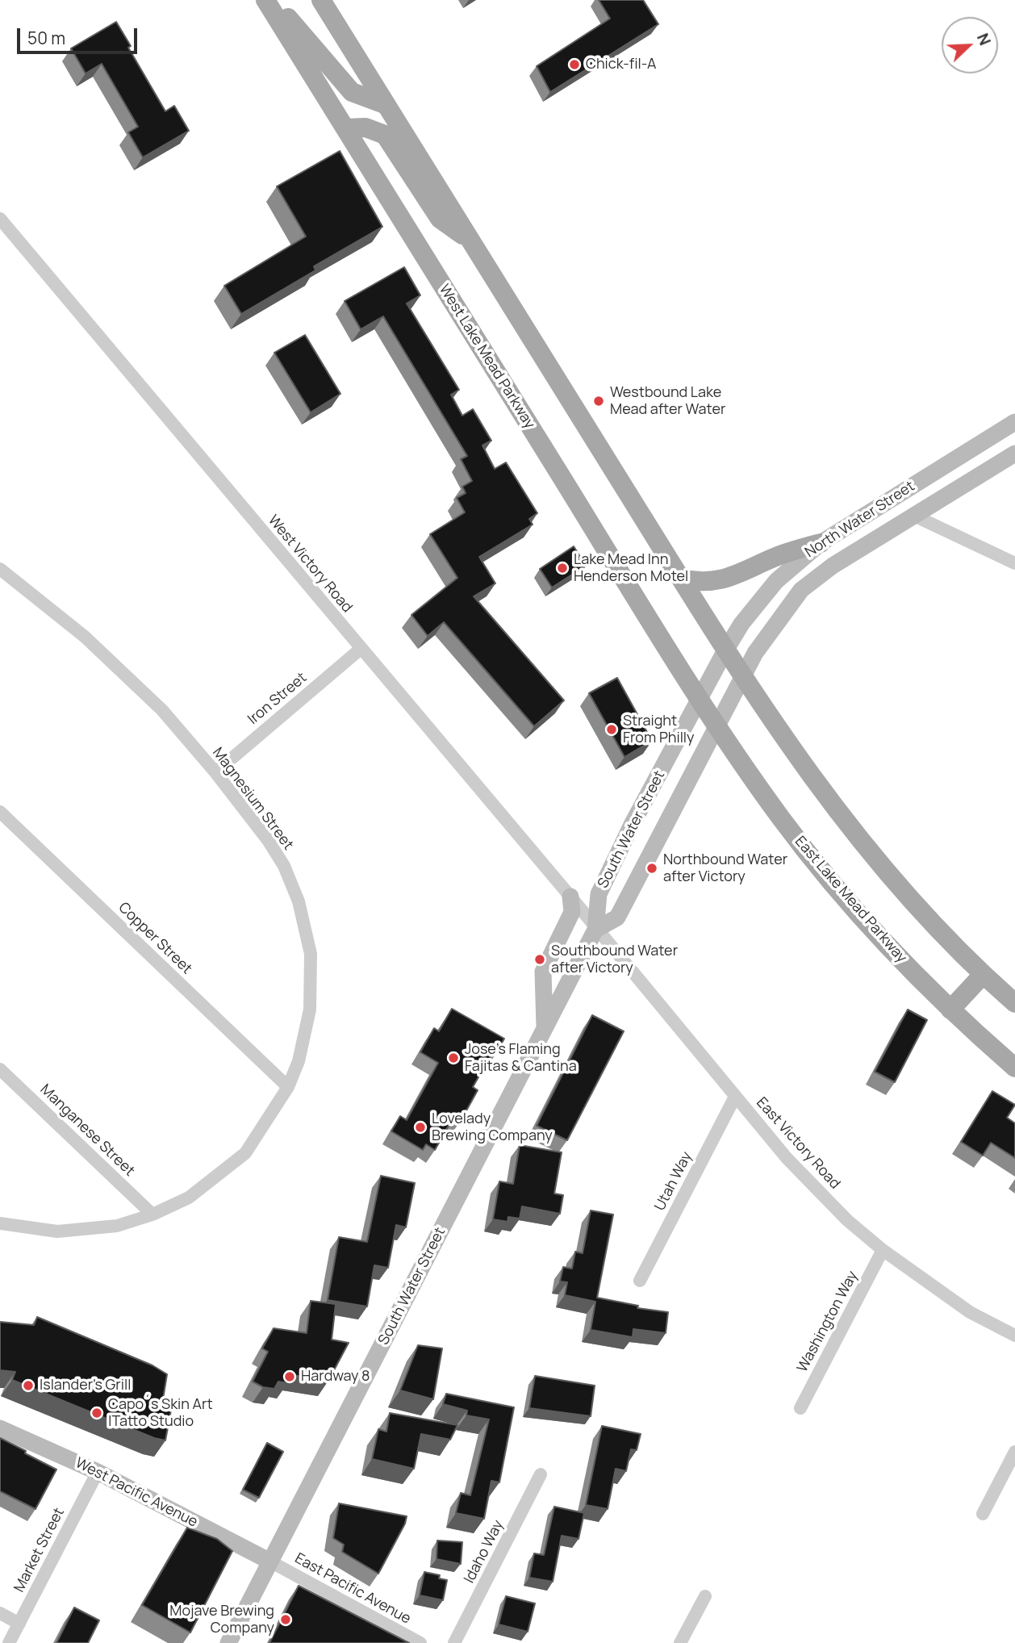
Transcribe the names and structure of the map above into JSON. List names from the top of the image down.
{
  "streets": {
    "main road": [
      "West Lake Mead Parkway",
      "North Water Street",
      "South Water Street",
      "East Lake Mead Parkway",
      "West Pacific Avenue"
    ],
    "street": [
      "West Victory Road",
      "Iron Street",
      "Magnesium Street",
      "Copper Street",
      "Manganese Street",
      "East Victory Road",
      "Utah Way",
      "Washington Way",
      "Market Street",
      "Idaho Way",
      "East Pacific Avenue"
    ]
  },
  "crossings": [
    ["West Lake Mead Parkway", "South Water Street"],
    ["West Lake Mead Parkway", "East Lake Mead Parkway"],
    ["North Water Street", "South Water Street"],
    ["West Victory Road", "Iron Street"],
    ["West Victory Road", "South Water Street"],
    ["West Victory Road", "East Victory Road"],
    ["Iron Street", "Magnesium Street"],
    ["Magnesium Street", "Copper Street"],
    ["Magnesium Street", "Manganese Street"],
    ["South Water Street", "East Lake Mead Parkway"],
    ["South Water Street", "East Victory Road"],
    ["South Water Street", "West Pacific Avenue"],
    ["South Water Street", "East Pacific Avenue"],
    ["East Victory Road", "Utah Way"],
    ["East Victory Road", "Washington Way"],
    ["West Pacific Avenue", "Market Street"],
    ["West Pacific Avenue", "East Pacific Avenue"]
  ],
  "places": [
    "Chick-fil-A",
    "Westbound Lake Mead after Water",
    "Lake Mead Inn Henderson Motel",
    "Straight From Philly",
    "Northbound Water after Victory",
    "Southbound Water after Victory",
    "Jose’s Flaming Fajitas & Cantina",
    "Lovelady Brewing Company",
    "Hardway 8",
    "Islander's Grill",
    "Capo´s Skin Art |Tatto Studio",
    "Mojave Brewing Company"
  ],
  "scale_bar": "50 m",
  "north": "top right"
}
